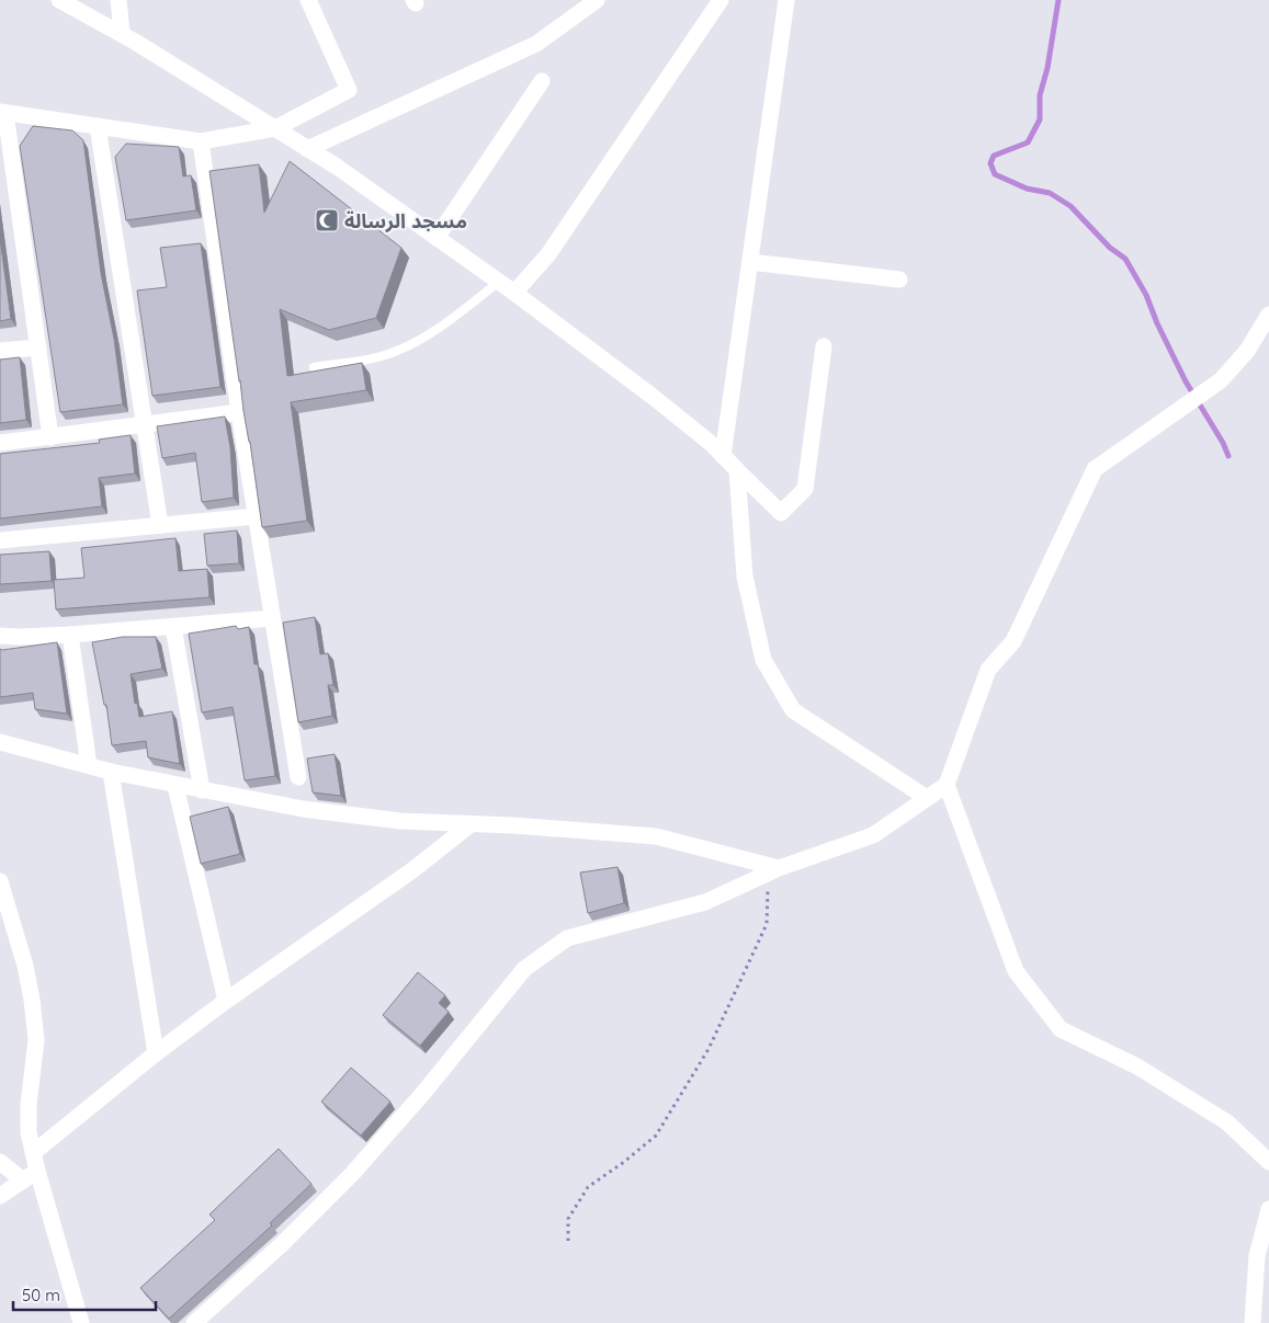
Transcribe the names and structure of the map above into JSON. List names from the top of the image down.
{
  "places": {
    "mosque": ["مسجد الرسالة"]
  },
  "scale_bar": "50 m"
}
